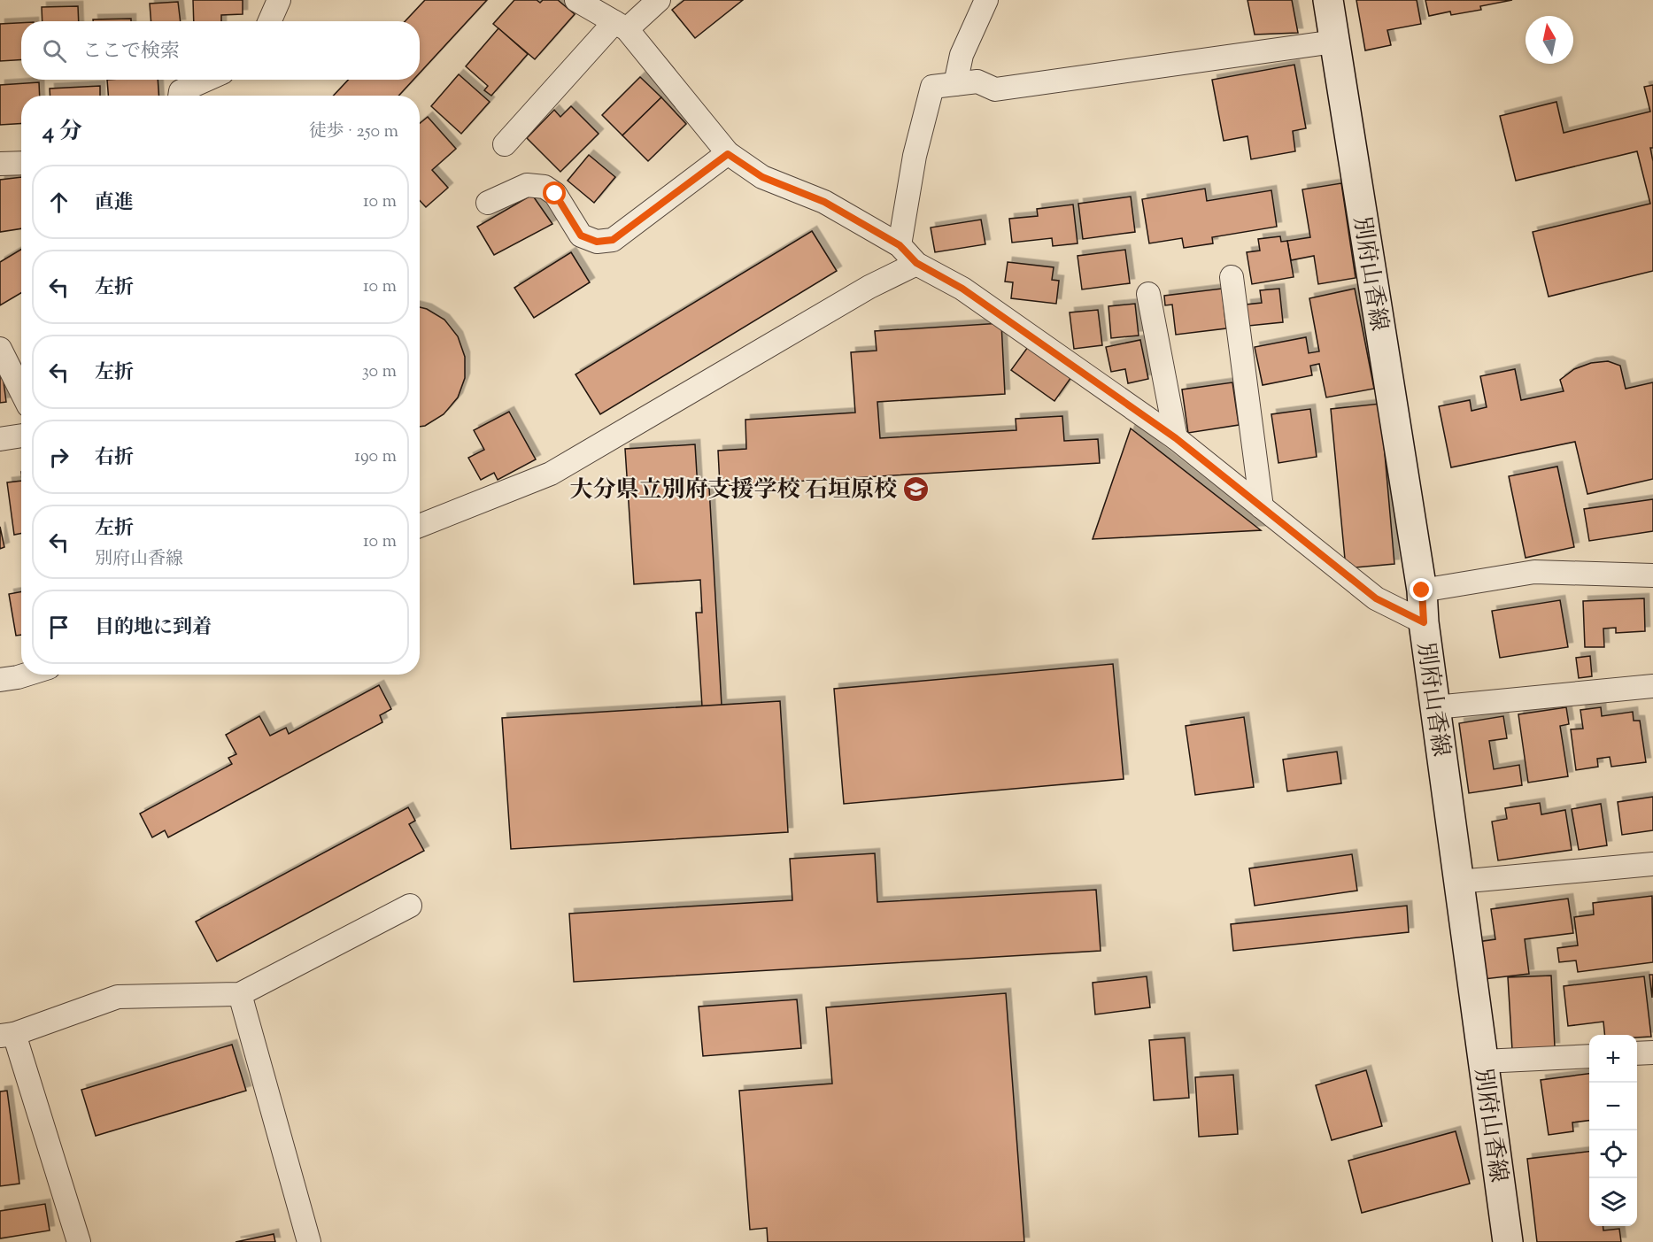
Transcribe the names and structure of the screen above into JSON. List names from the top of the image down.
{
  "streets": {
    "main road": ["別府山香線"]
  },
  "places": {
    "school or university": ["大分県立別府支援学校 石垣原校"]
  },
  "north": "top",
  "page": {
    "search": "ここで検索",
    "heading": ["4 分", "徒歩 · 250 m"],
    "list": [
      ["直進", "10 m"],
      ["左折", "10 m"],
      ["左折", "30 m"],
      ["右折", "190 m"],
      ["左折", "別府山香線", "10 m"],
      "目的地に到着"
    ],
    "map_buttons": ["+", "−"]
  }
}
